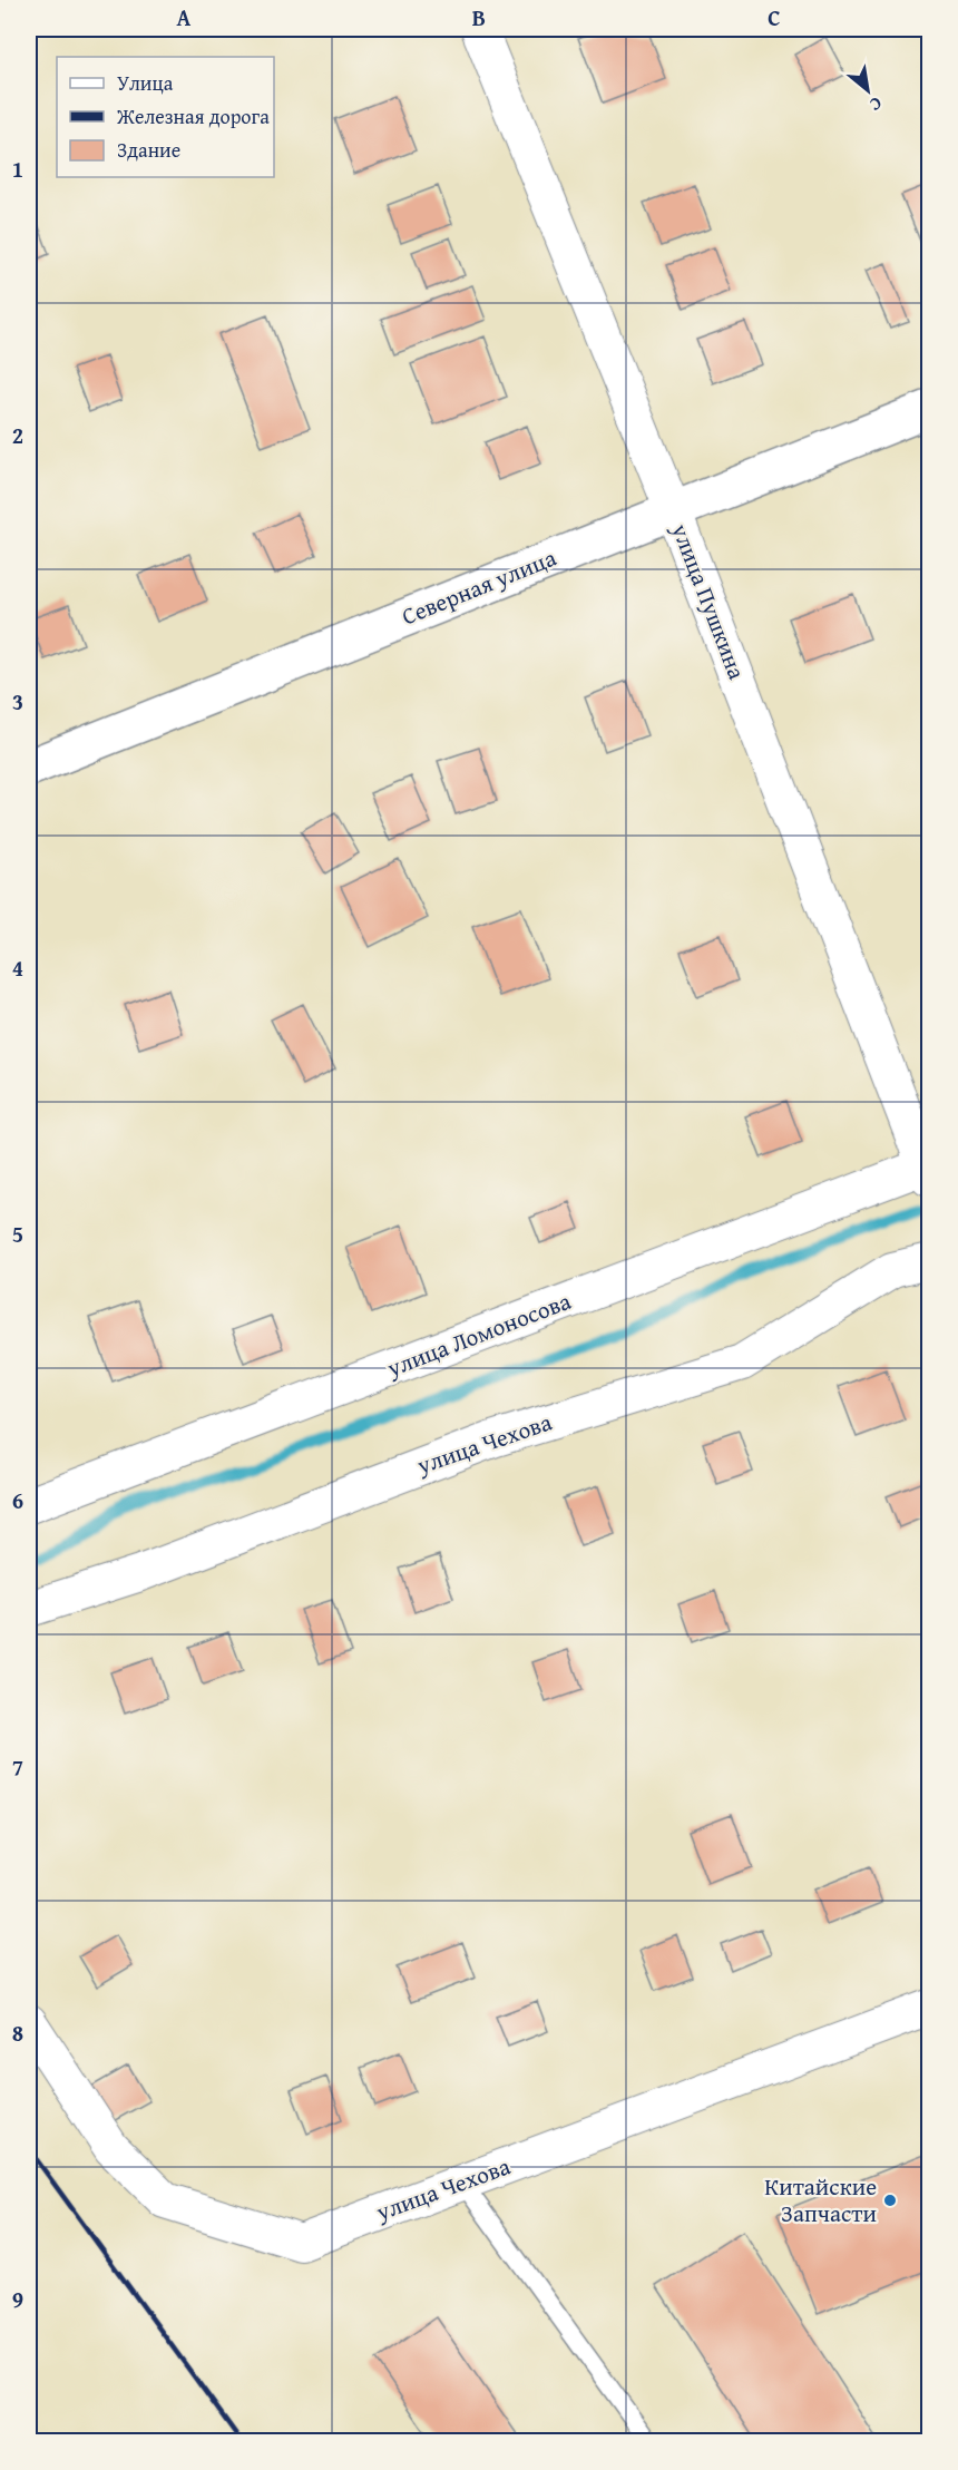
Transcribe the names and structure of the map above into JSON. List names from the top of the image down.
{
  "streets": {
    "main road": ["Северная улица"],
    "street": ["улица Пушкина", "улица Ломоносова", "улица Чехова"]
  },
  "crossings": [
    ["Северная улица", "улица Пушкина"],
    ["улица Пушкина", "улица Ломоносова"]
  ],
  "places": ["Китайские Запчасти"],
  "legend": ["Улица", "Железная дорога", "Здание"],
  "north": "bottom right",
  "grid": {
    "columns": ["A", "B", "C"],
    "rows": [
      "1",
      "2",
      "3",
      "4",
      "5",
      "6",
      "7",
      "8",
      "9"
    ]
  }
}
